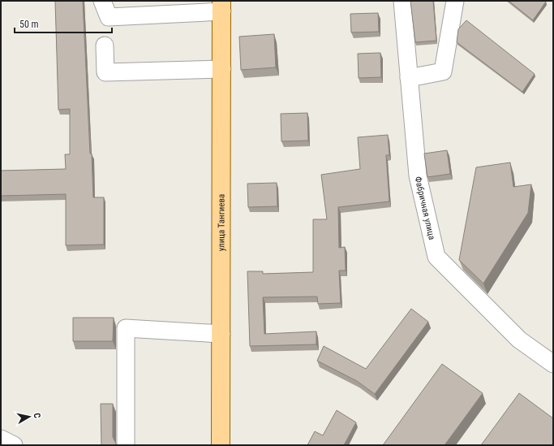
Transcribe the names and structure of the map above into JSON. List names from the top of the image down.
{
  "streets": {
    "main road": ["улица Тангиева"],
    "street": ["Фабричная улица"]
  },
  "scale_bar": "50 m",
  "north": "right"
}
